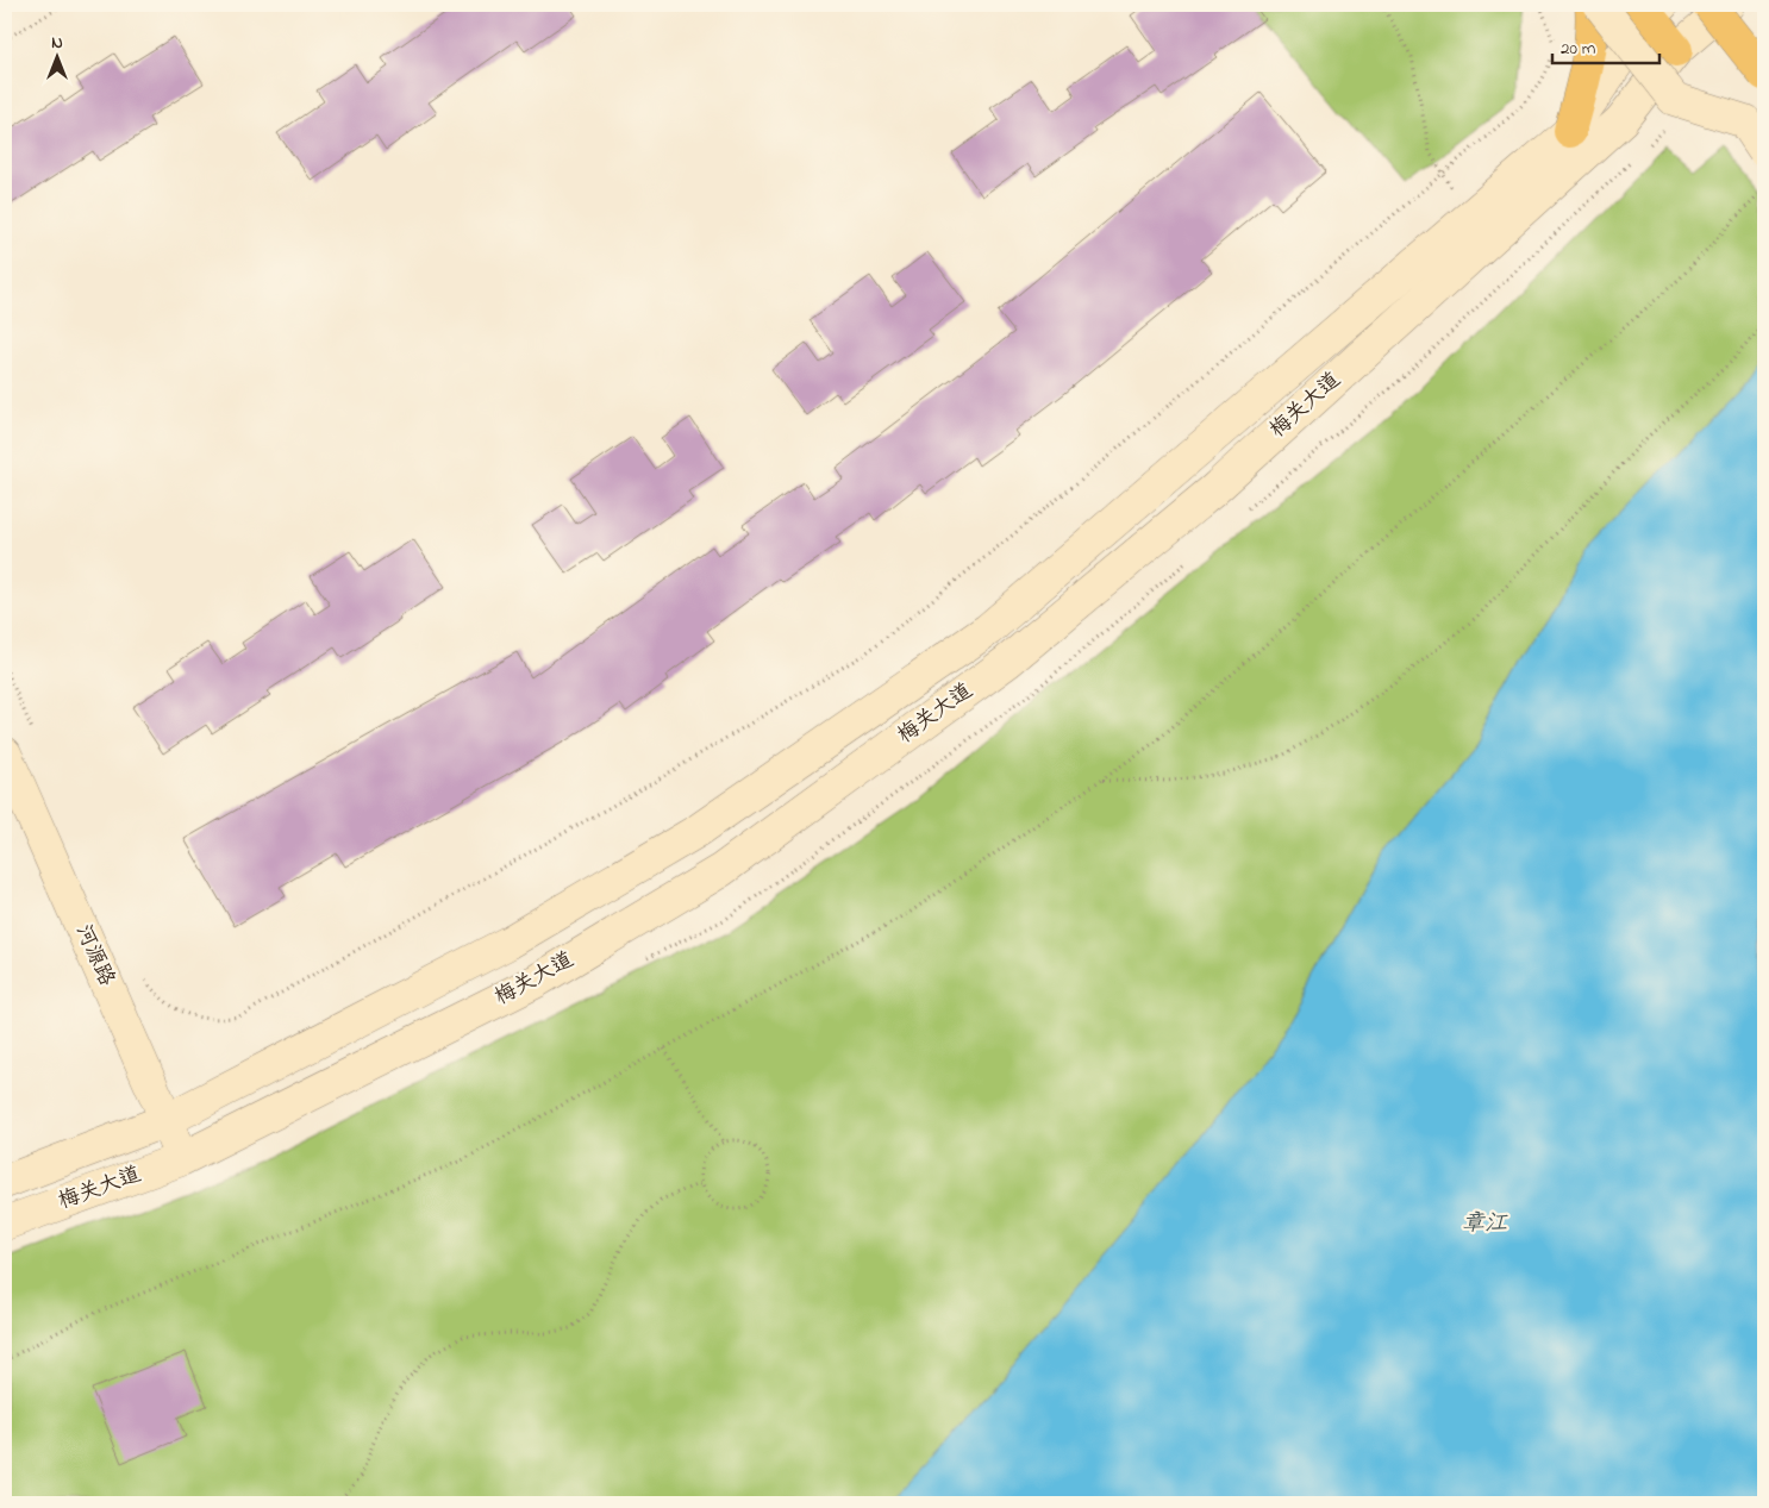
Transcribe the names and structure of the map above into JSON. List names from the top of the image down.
{
  "streets": {
    "main road": ["梅关大道", "河源路"]
  },
  "crossings": [
    ["梅关大道", "河源路"]
  ],
  "water": ["章江"],
  "scale_bar": "20 m",
  "north": "top"
}
